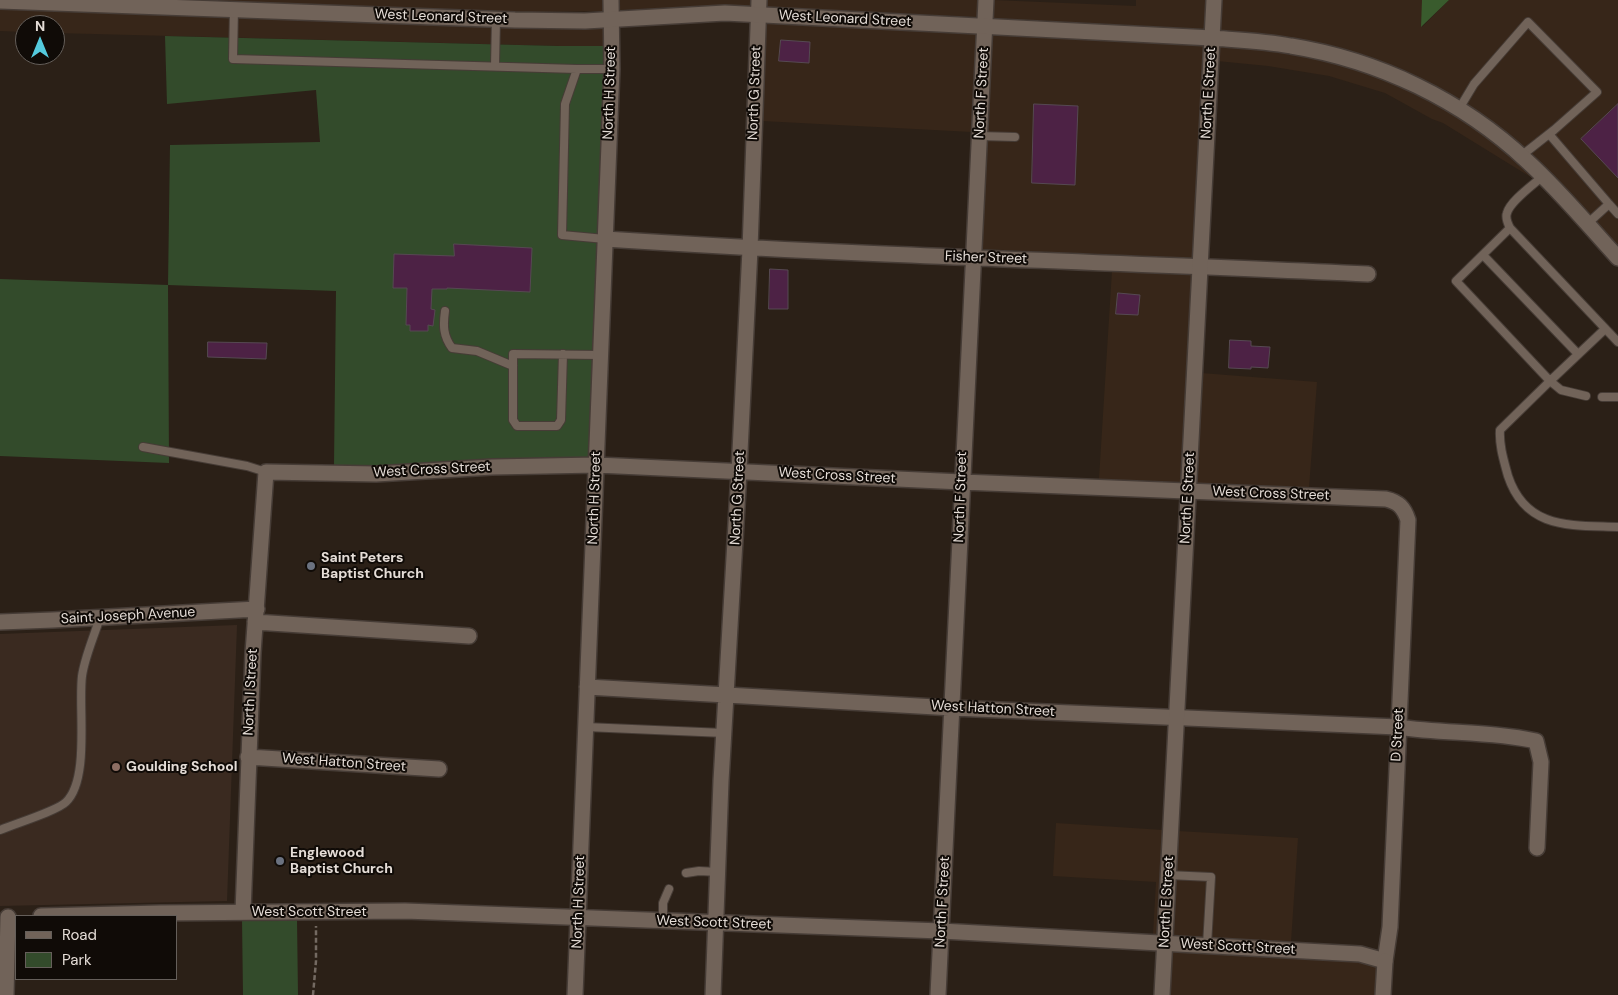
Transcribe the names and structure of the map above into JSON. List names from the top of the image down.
{
  "streets": {
    "street": [
      "West Leonard Street",
      "North H Street",
      "North G Street",
      "North F Street",
      "North E Street",
      "Fisher Street",
      "West Cross Street",
      "Saint Joseph Avenue",
      "North I Street",
      "West Hatton Street",
      "D Street",
      "West Scott Street"
    ]
  },
  "crossings": [
    ["West Leonard Street", "North H Street"],
    ["West Leonard Street", "North G Street"],
    ["West Leonard Street", "North F Street"],
    ["West Leonard Street", "North E Street"],
    ["North H Street", "Fisher Street"],
    ["North H Street", "West Cross Street"],
    ["North H Street", "West Hatton Street"],
    ["North H Street", "West Scott Street"],
    ["North G Street", "Fisher Street"],
    ["North G Street", "West Cross Street"],
    ["North G Street", "West Hatton Street"],
    ["North G Street", "West Scott Street"],
    ["North F Street", "Fisher Street"],
    ["North F Street", "West Cross Street"],
    ["North F Street", "West Hatton Street"],
    ["North F Street", "West Scott Street"],
    ["North E Street", "Fisher Street"],
    ["North E Street", "West Cross Street"],
    ["North E Street", "West Hatton Street"],
    ["North E Street", "West Scott Street"],
    ["West Cross Street", "North I Street"],
    ["West Cross Street", "D Street"],
    ["Saint Joseph Avenue", "North I Street"],
    ["North I Street", "West Hatton Street"],
    ["North I Street", "West Scott Street"],
    ["West Hatton Street", "D Street"],
    ["D Street", "West Scott Street"]
  ],
  "places": ["Saint Peters Baptist Church", "Goulding School", "Englewood Baptist Church"],
  "legend": ["Road", "Park"],
  "north": "top"
}
